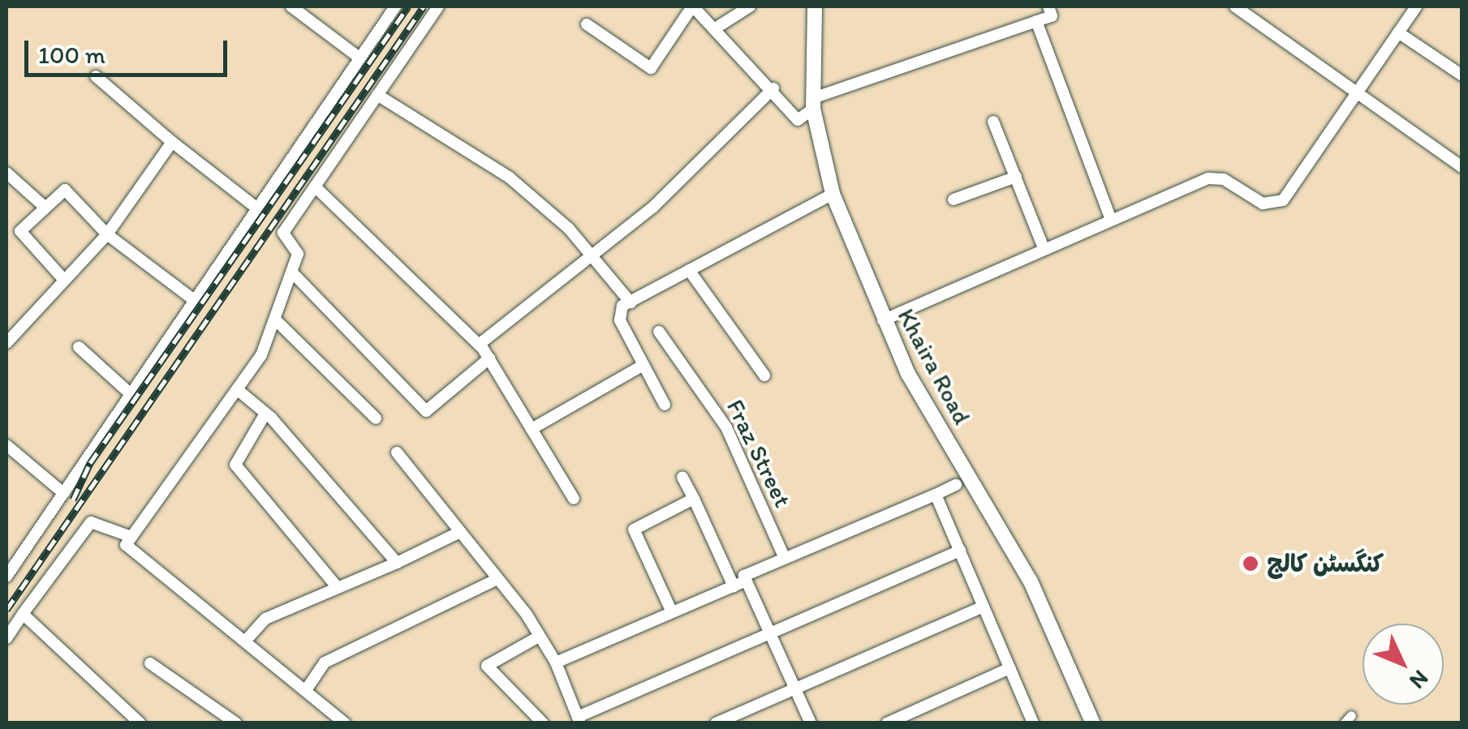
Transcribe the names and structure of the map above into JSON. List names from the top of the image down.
{
  "streets": {
    "street": ["Khaira Road", "Fraz Street"]
  },
  "places": ["کنگسٹن کالج"],
  "scale_bar": "100 m",
  "north": "bottom right"
}
